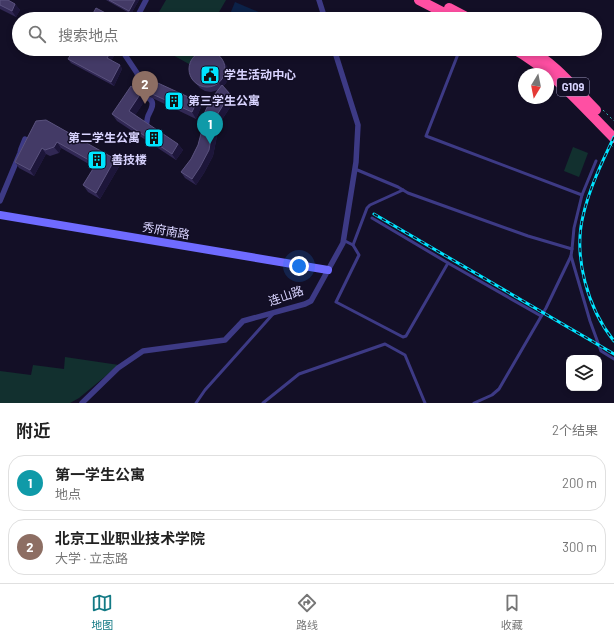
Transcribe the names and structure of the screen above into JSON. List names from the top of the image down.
{
  "streets": {
    "highway": ["G109"],
    "street": ["秀府南路", "连山路"]
  },
  "crossings": [
    ["秀府南路", "连山路"]
  ],
  "places": {
    "public building": ["学生活动中心"],
    "building": ["第三学生公寓", "第二学生公寓", "善技楼"]
  },
  "north": "bottom",
  "page": {
    "search": "搜索地点",
    "pins": ["2", "1"],
    "heading": ["附近", "2个结果"],
    "list": [
      {
        "mark": "1",
        "name": "第一学生公寓",
        "note": "地点",
        "value": "200 m"
      },
      {
        "mark": "2",
        "name": "北京工业职业技术学院",
        "note": "大学 · 立志路",
        "value": "300 m"
      }
    ],
    "nav": ["地图", "路线", "收藏"]
  }
}
